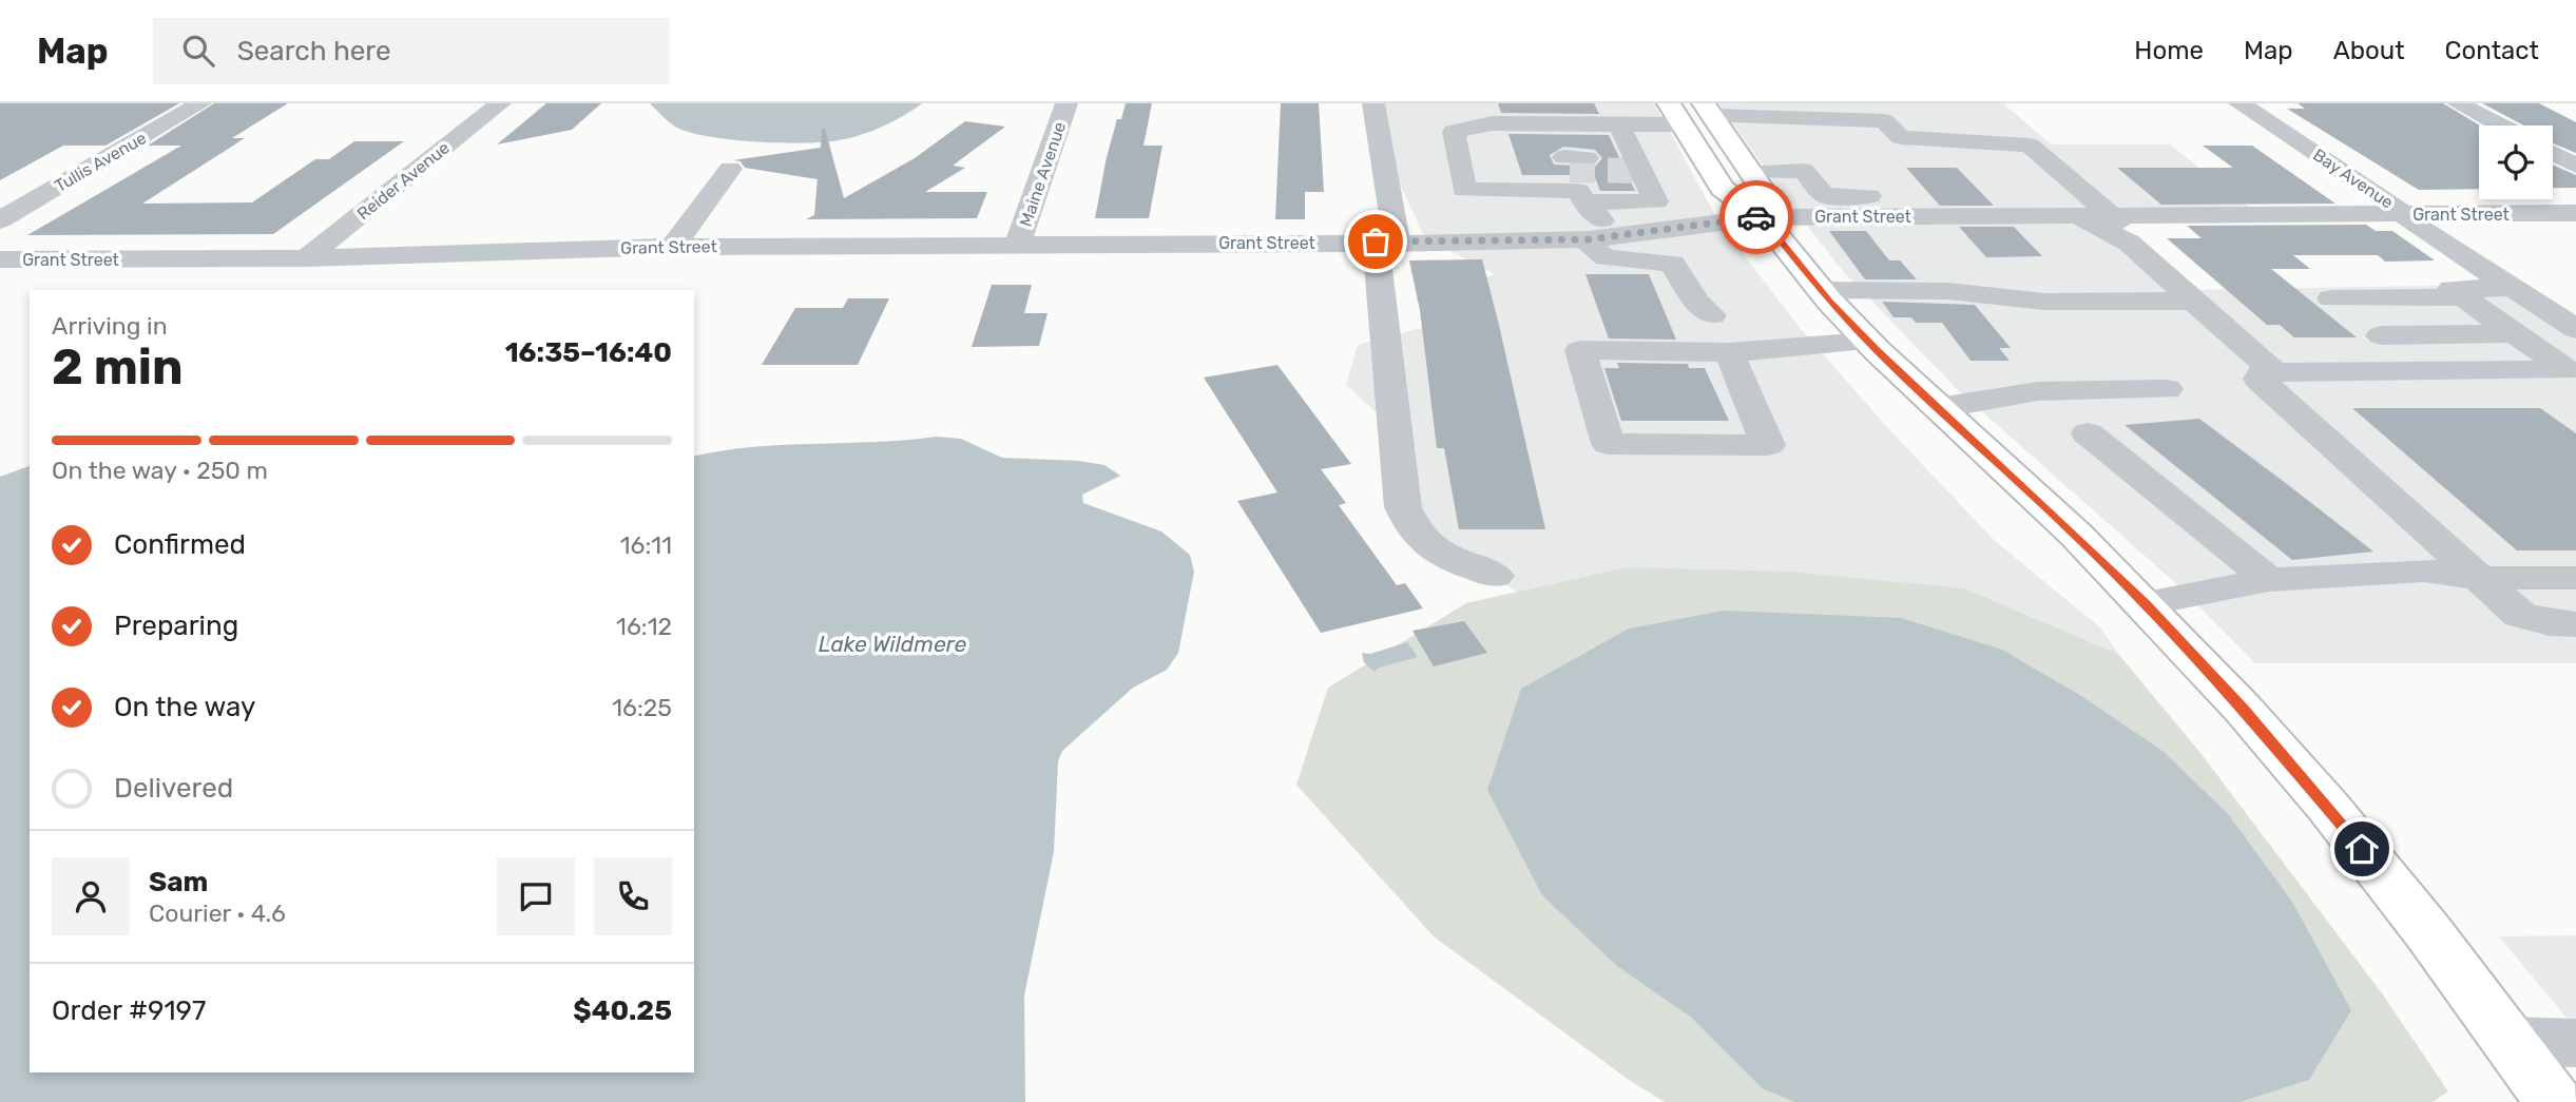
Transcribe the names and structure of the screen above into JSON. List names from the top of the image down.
{
  "streets": {
    "street": [
      "Tullis Avenue",
      "Maine Avenue",
      "Bay Avenue",
      "Reider Avenue",
      "Grant Street"
    ]
  },
  "crossings": [
    ["Maine Avenue", "Grant Street"],
    ["Bay Avenue", "Grant Street"],
    ["Reider Avenue", "Grant Street"]
  ],
  "water": ["Lake Wildmere"],
  "page": {
    "header": "Map",
    "search": "Search here",
    "nav": [
      "Home",
      "Map",
      "About",
      "Contact"
    ],
    "heading": ["2 min", "Arriving in", "16:35–16:40"],
    "panel": [
      "Sam",
      "Courier · 4.6",
      "Order #9197",
      "$40.25"
    ],
    "bar": "On the way · 250 m",
    "list": [
      ["Confirmed", "16:11"],
      ["Preparing", "16:12"],
      ["On the way", "16:25"],
      "Delivered"
    ]
  }
}
